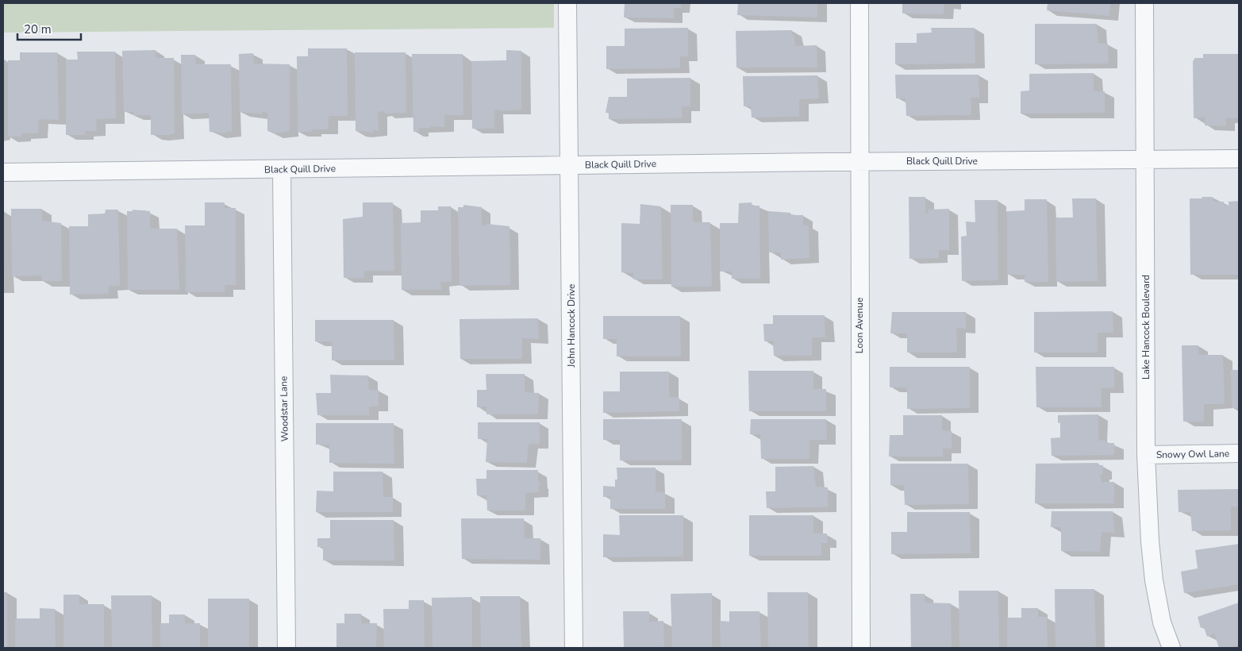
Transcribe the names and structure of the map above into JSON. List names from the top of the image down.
{
  "streets": {
    "street": [
      "Black Quill Drive",
      "John Hancock Drive",
      "Loon Avenue",
      "Lake Hancock Boulevard",
      "Woodstar Lane",
      "Snowy Owl Lane"
    ]
  },
  "crossings": [
    ["Black Quill Drive", "John Hancock Drive"],
    ["Black Quill Drive", "Loon Avenue"],
    ["Black Quill Drive", "Lake Hancock Boulevard"],
    ["Black Quill Drive", "Woodstar Lane"],
    ["Lake Hancock Boulevard", "Snowy Owl Lane"]
  ],
  "scale_bar": "20 m"
}
